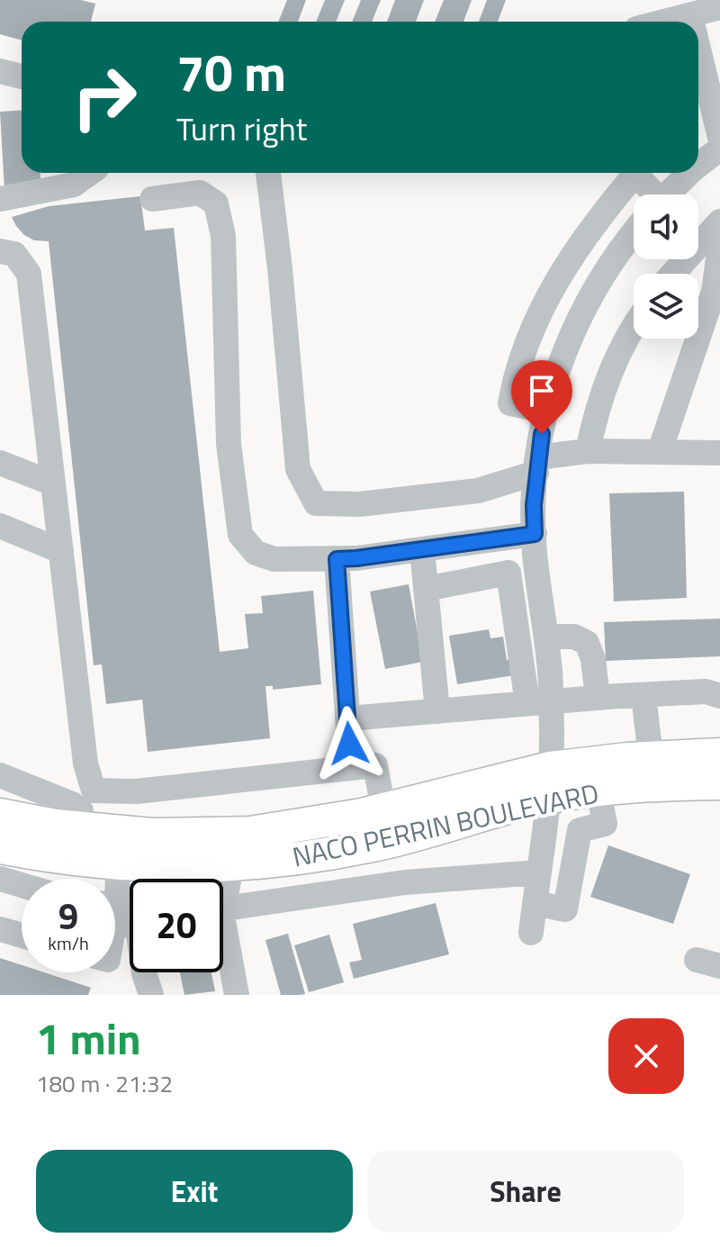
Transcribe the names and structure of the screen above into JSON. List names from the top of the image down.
{
  "streets": {
    "main road": ["NACO PERRIN BOULEVARD"]
  },
  "page": {
    "turn": ["70 m", "Turn right"],
    "speed": "9 km/h",
    "limit": "20",
    "heading": ["1 min", "180 m · 21:32"],
    "buttons": ["Exit", "Share"]
  }
}
